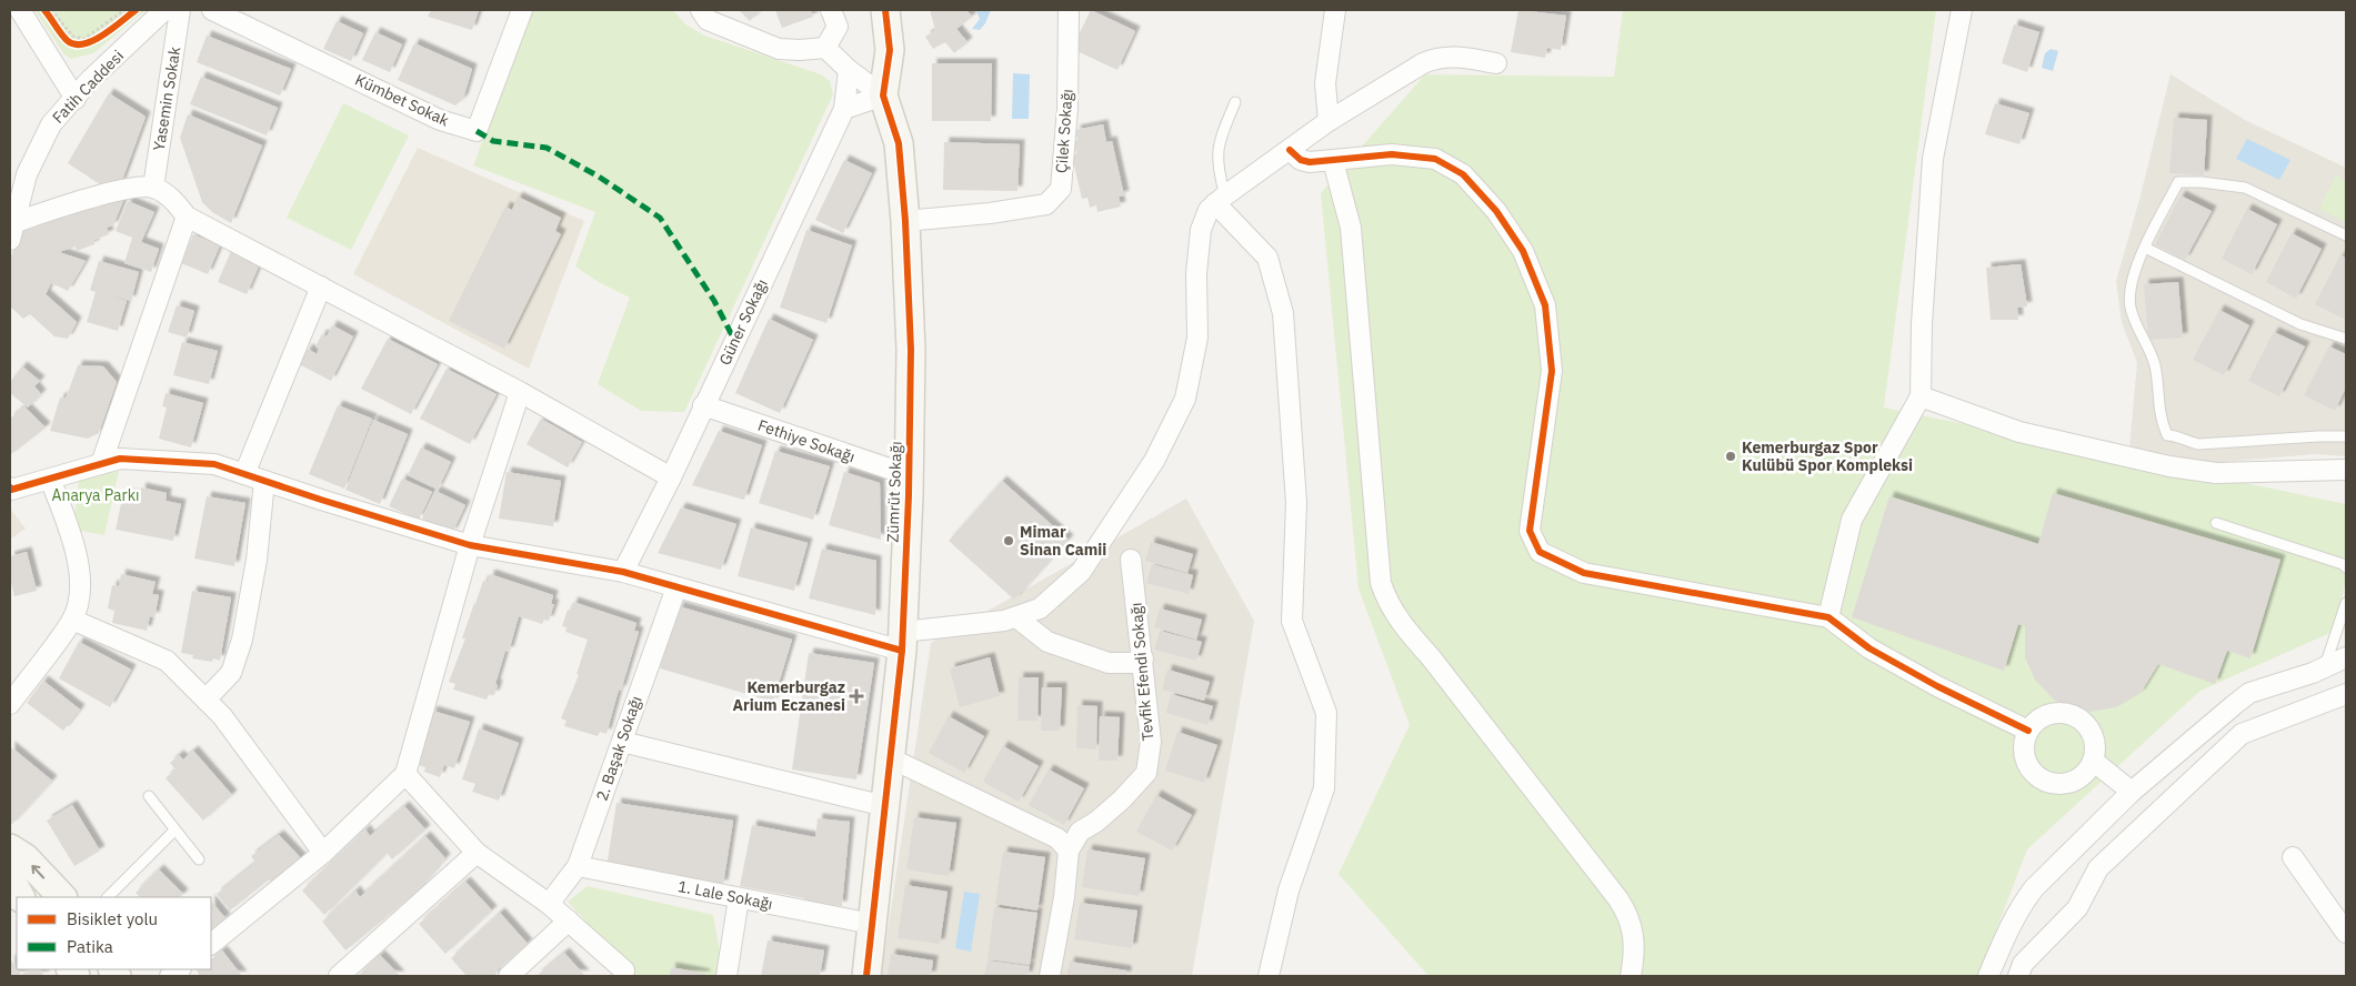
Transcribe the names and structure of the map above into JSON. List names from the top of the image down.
{
  "streets": {
    "street": [
      "Fatih Caddesi",
      "Yasemin Sokak",
      "Kümbet Sokak",
      "Çilek Sokağı",
      "Güner Sokağı",
      "Fethiye Sokağı",
      "Zümrüt Sokağı",
      "Tevfik Efendi Sokağı",
      "2. Başak Sokağı",
      "1. Lale Sokağı"
    ]
  },
  "crossings": [
    ["Çilek Sokağı", "Zümrüt Sokağı"],
    ["Güner Sokağı", "Fethiye Sokağı"],
    ["Fethiye Sokağı", "Zümrüt Sokağı"],
    ["Zümrüt Sokağı", "1. Lale Sokağı"],
    ["2. Başak Sokağı", "1. Lale Sokağı"]
  ],
  "parks": ["Anarya Parkı"],
  "places": {
    "other": ["Kemerburgaz Spor Kulübü Spor Kompleksi", "Mimar Sinan Camii"],
    "health": ["Kemerburgaz Arium Eczanesi"]
  },
  "legend": ["Bisiklet yolu", "Patika"]
}
